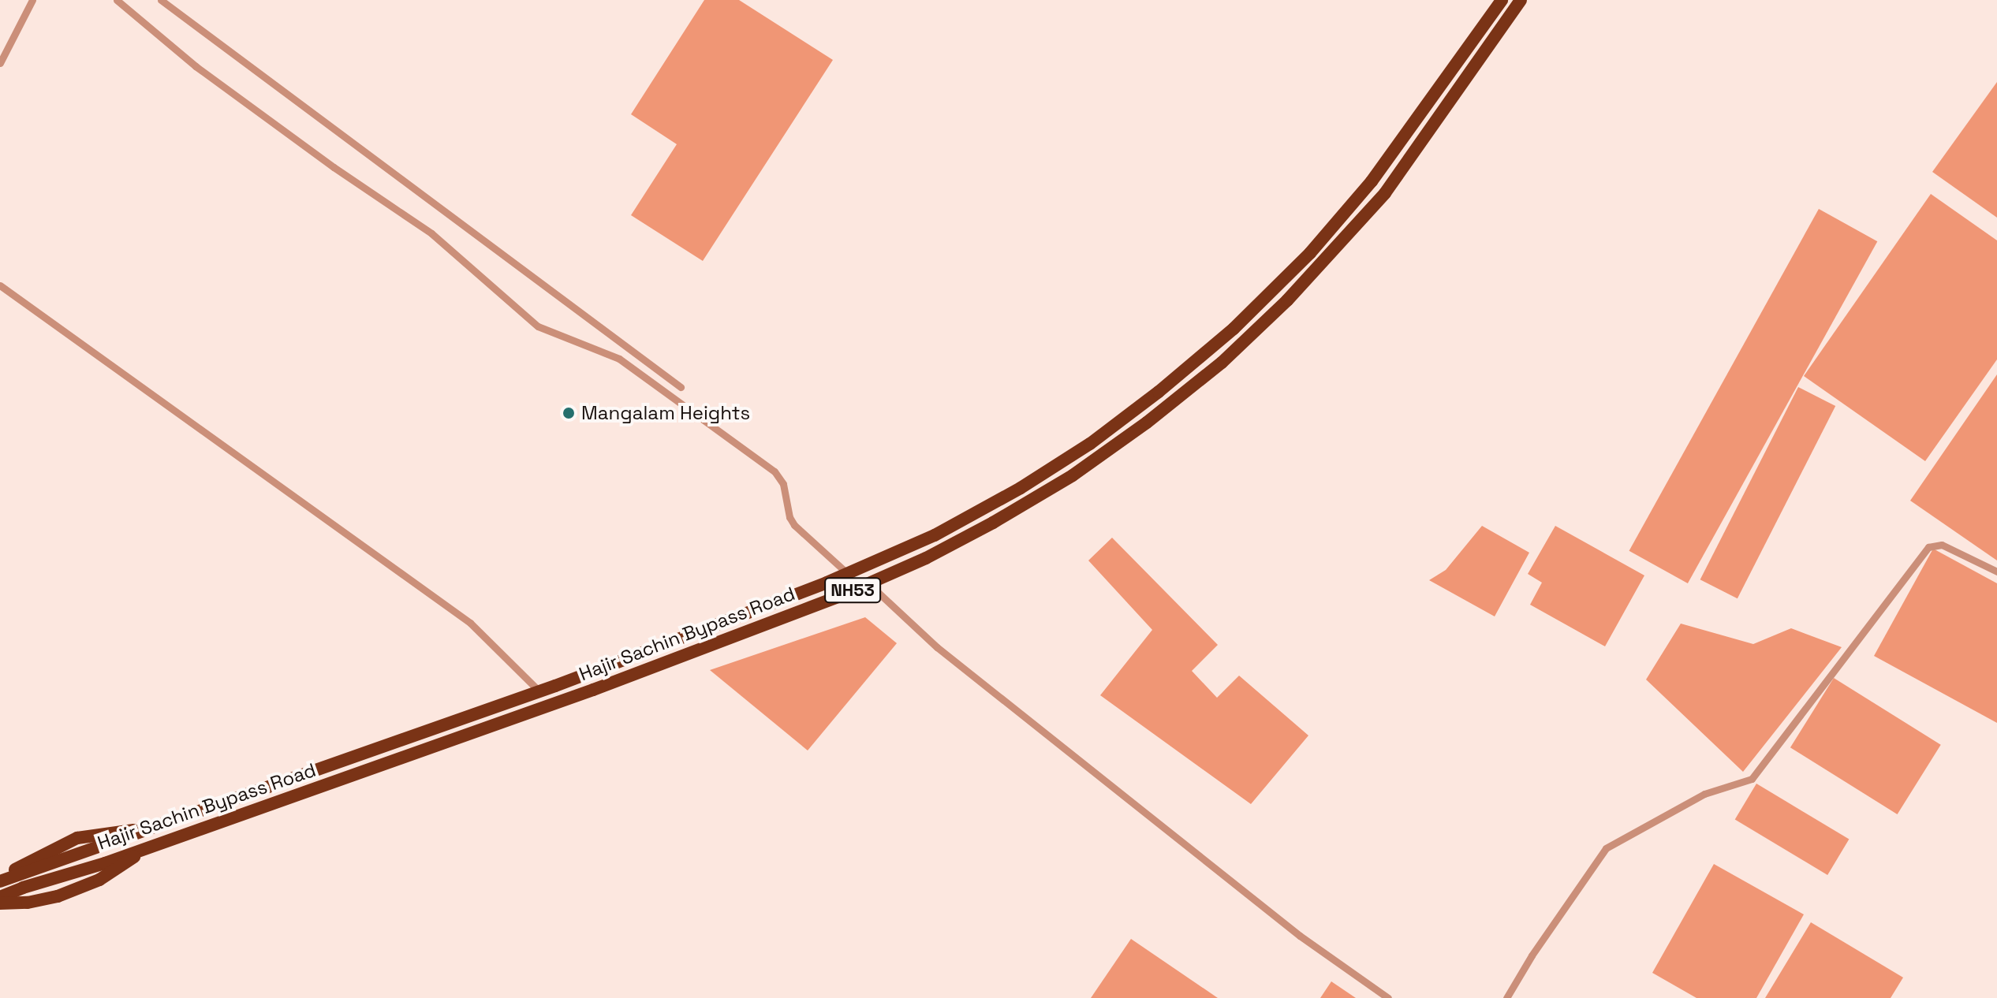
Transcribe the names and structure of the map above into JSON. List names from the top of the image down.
{
  "streets": {
    "highway": ["NH53", "Hajir Sachin Bypass Road"]
  },
  "places": ["Mangalam Heights"]
}
